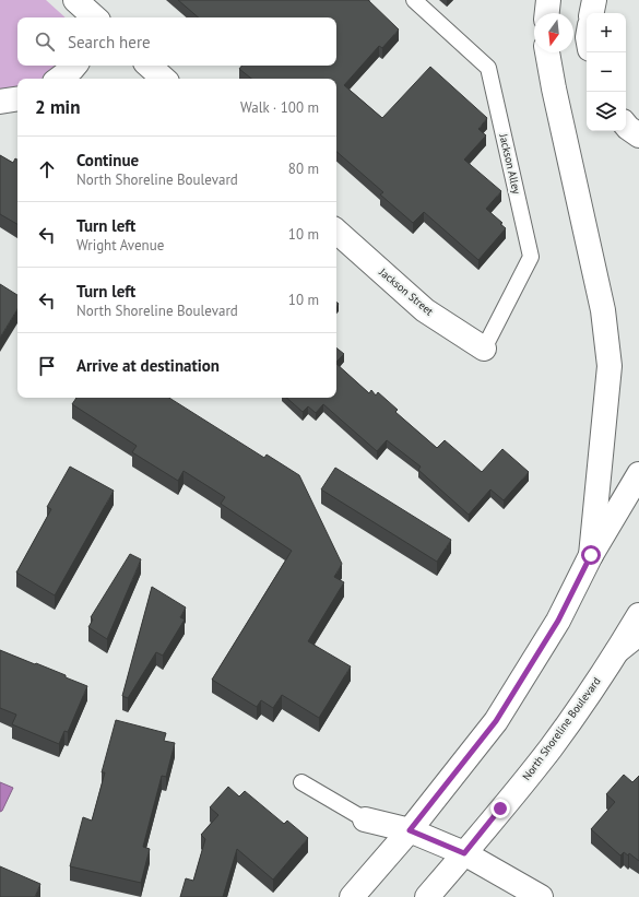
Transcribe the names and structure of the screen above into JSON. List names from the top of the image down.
{
  "streets": {
    "main road": ["Jackson Street", "North Shoreline Boulevard"],
    "lane": ["Jackson Alley"]
  },
  "crossings": [
    ["Jackson Alley", "Jackson Street"]
  ],
  "north": "bottom",
  "page": {
    "map_buttons": ["+", "−"],
    "search": "Search here",
    "heading": ["2 min", "Walk · 100 m"],
    "list": [
      ["Continue", "North Shoreline Boulevard", "80 m"],
      ["Turn left", "Wright Avenue", "10 m"],
      ["Turn left", "North Shoreline Boulevard", "10 m"],
      "Arrive at destination"
    ]
  }
}
